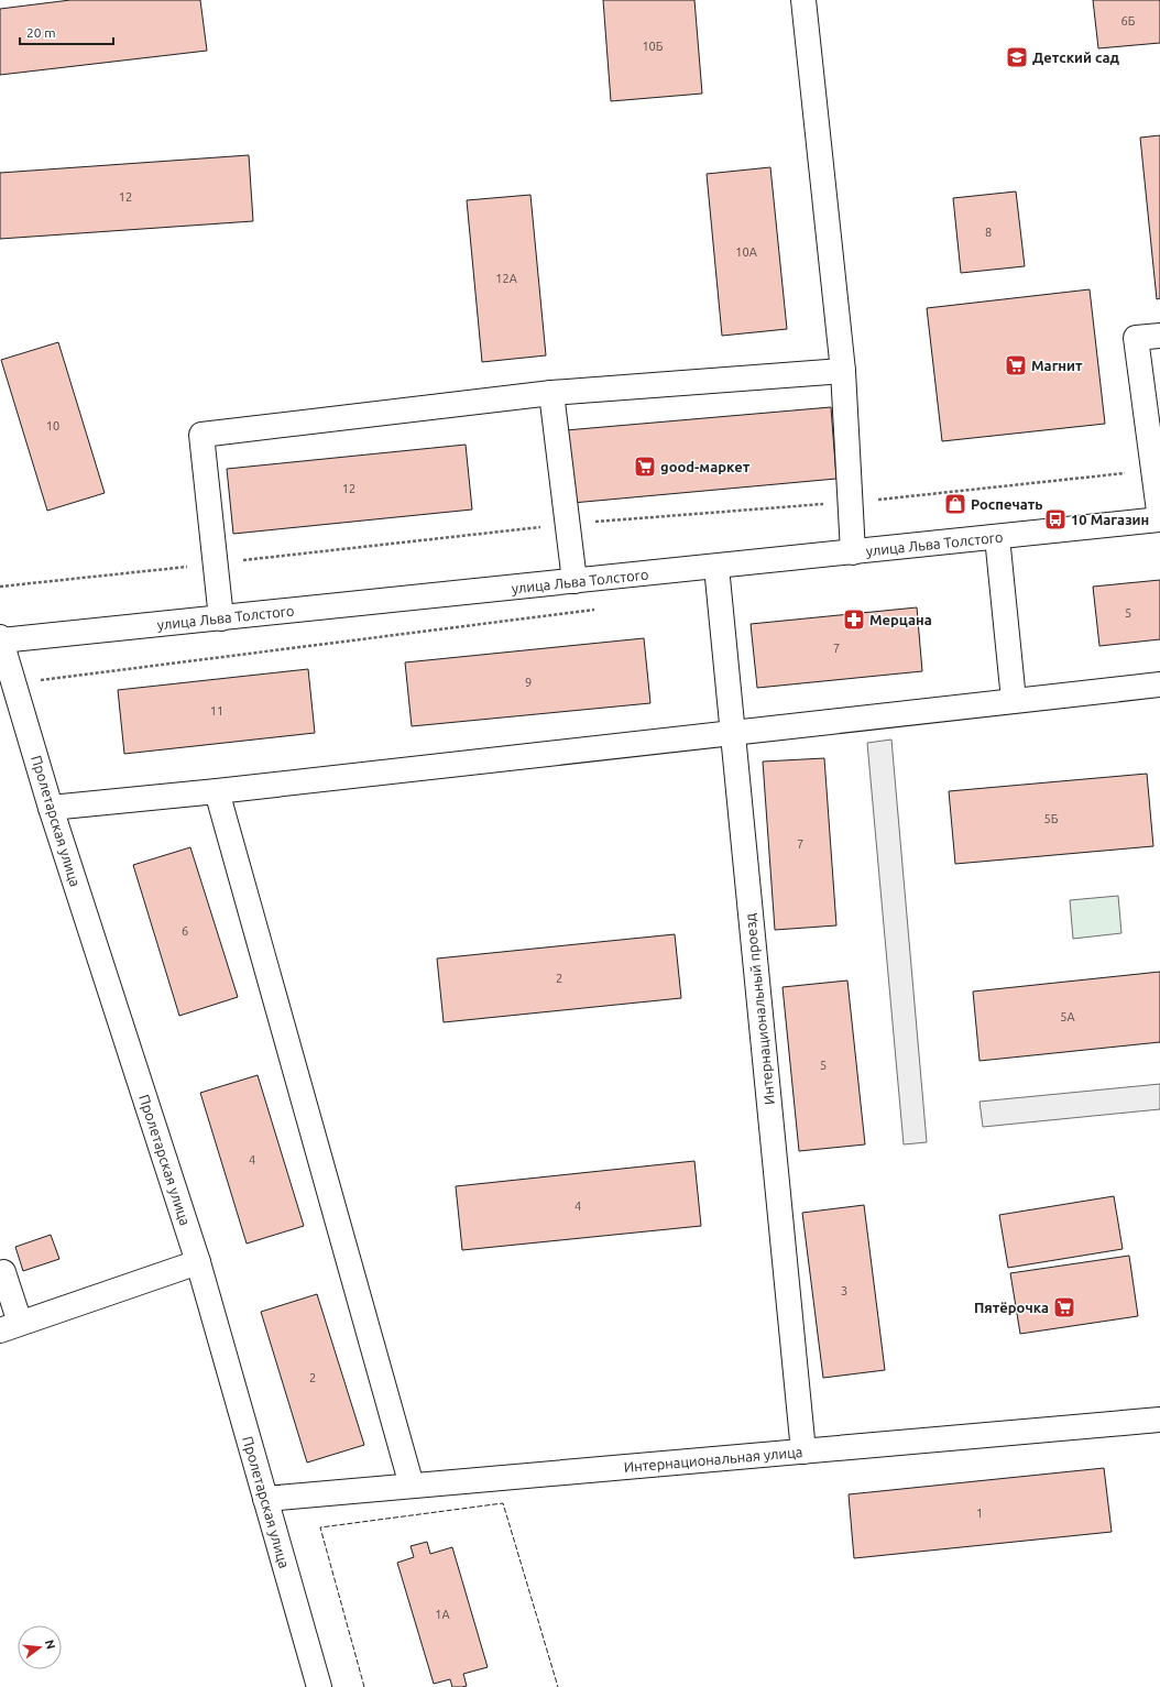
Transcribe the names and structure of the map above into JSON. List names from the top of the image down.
{
  "streets": {
    "street": [
      "улица Льва Толстого",
      "Пролетарская улица",
      "Интернациональный проезд",
      "Интернациональная улица"
    ]
  },
  "crossings": [
    ["улица Льва Толстого", "Пролетарская улица"],
    ["улица Льва Толстого", "Интернациональный проезд"],
    ["Пролетарская улица", "Интернациональная улица"],
    ["Интернациональный проезд", "Интернациональная улица"]
  ],
  "places": {
    "school or university": ["Детский сад"],
    "supermarket": ["Магнит", "good-маркет", "Пятёрочка"],
    "shop": ["Роспечать"],
    "bus stop": ["10 Магазин"],
    "pharmacy": ["Мерцана"]
  },
  "house_numbers": [
    "6Б",
    "10Б",
    "12",
    "8",
    "10А",
    "12А",
    "10",
    "12",
    "5",
    "7",
    "9",
    "11",
    "5Б",
    "7",
    "6",
    "2",
    "5А",
    "5",
    "4",
    "4",
    "3",
    "2",
    "1",
    "1А"
  ],
  "scale_bar": "20 m",
  "north": "right"
}
